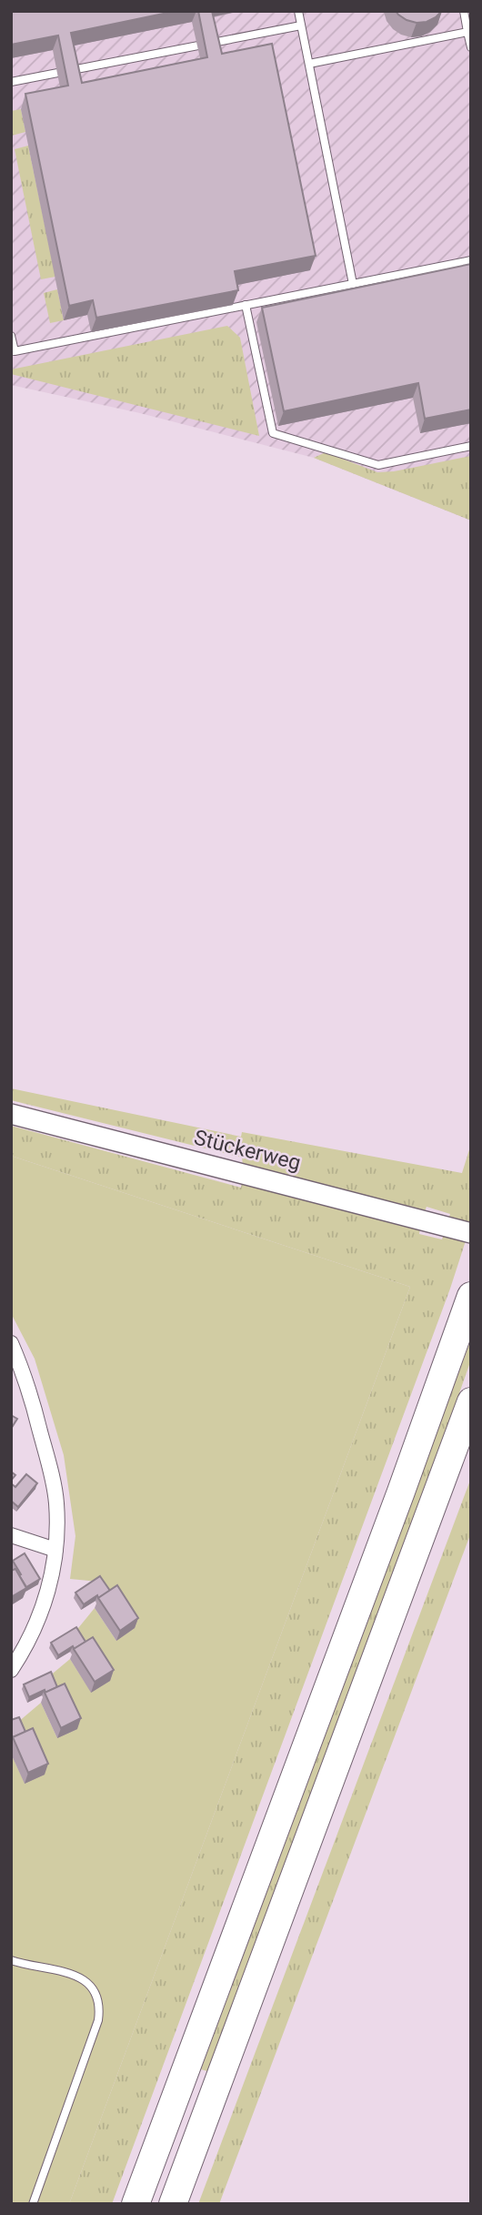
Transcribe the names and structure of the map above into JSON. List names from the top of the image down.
{
  "streets": {
    "street": ["Stückerweg"]
  }
}
